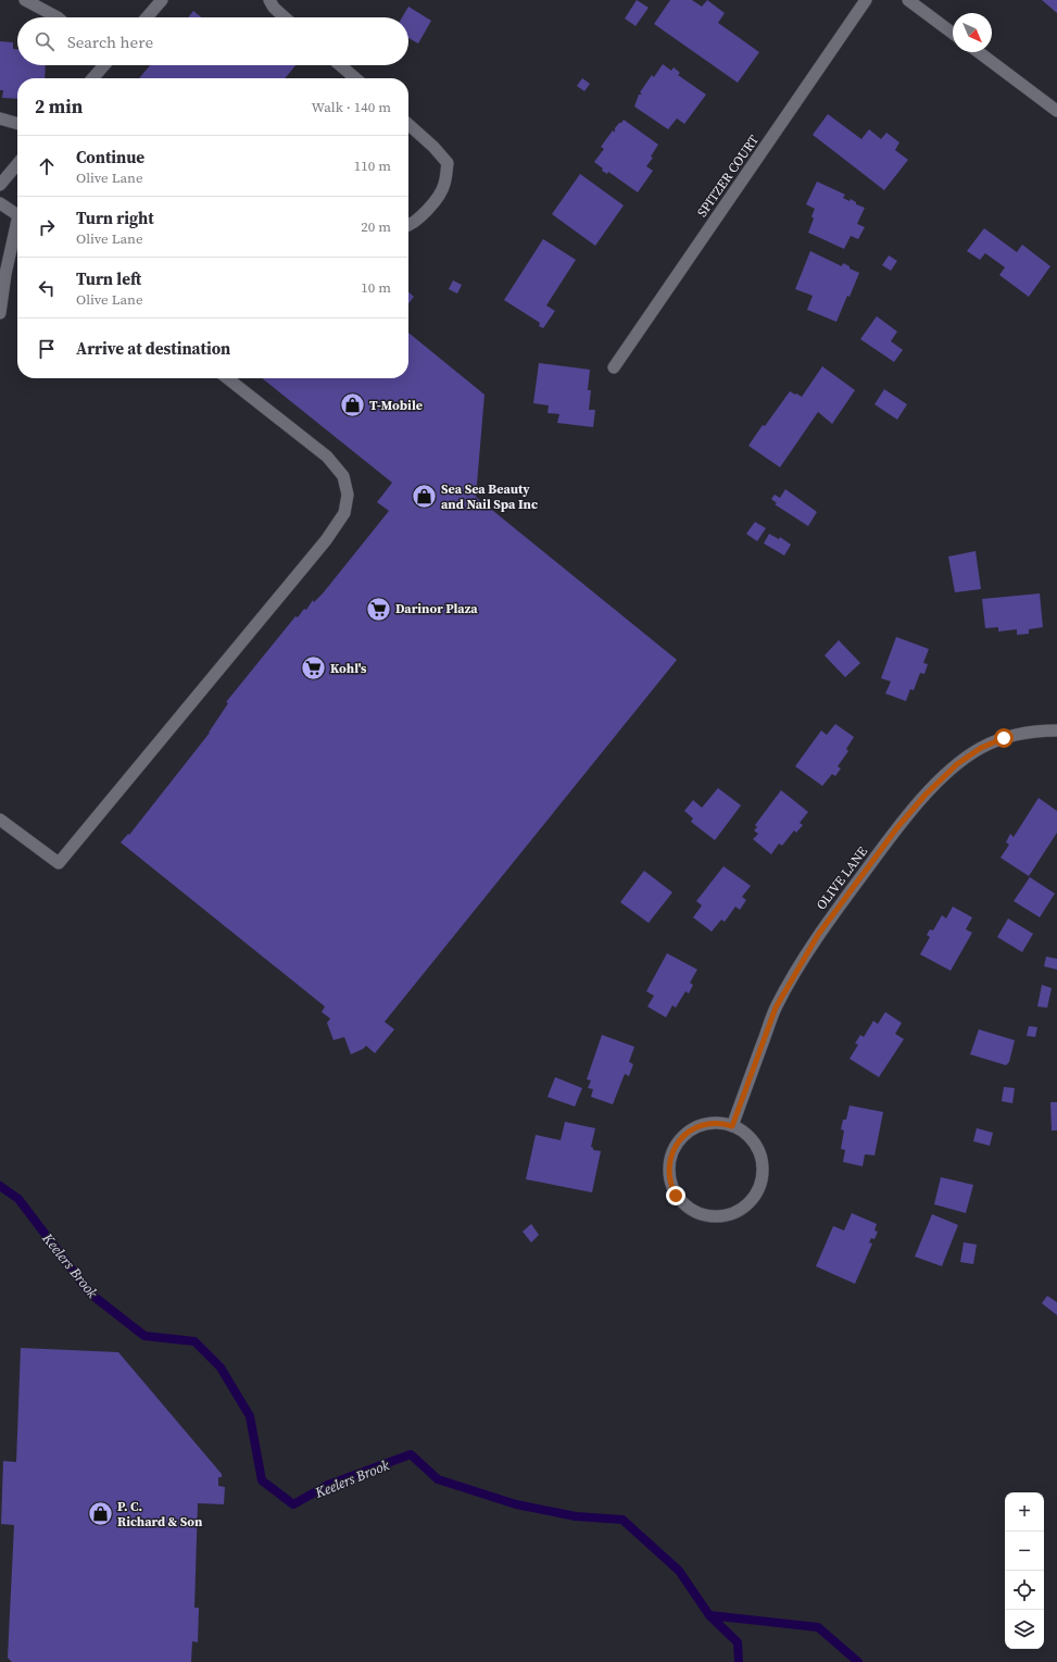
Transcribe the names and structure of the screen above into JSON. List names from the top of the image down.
{
  "streets": {
    "street": ["SPITZER COURT", "OLIVE LANE"]
  },
  "water": ["Keelers Brook"],
  "places": {
    "shop": ["T-Mobile", "Sea Sea Beauty and Nail Spa Inc", "P. C. Richard & Son"],
    "supermarket": ["Darinor Plaza", "Kohl's"]
  },
  "north": "bottom right",
  "page": {
    "search": "Search here",
    "heading": ["2 min", "Walk · 140 m"],
    "list": [
      ["Continue", "Olive Lane", "110 m"],
      ["Turn right", "Olive Lane", "20 m"],
      ["Turn left", "Olive Lane", "10 m"],
      "Arrive at destination"
    ],
    "map_buttons": ["+", "−"]
  }
}
